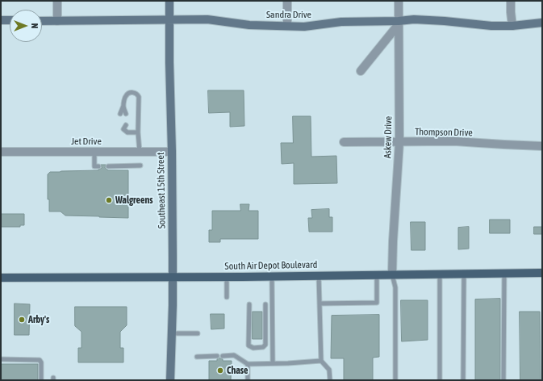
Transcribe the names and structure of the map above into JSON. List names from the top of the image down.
{
  "streets": {
    "main road": ["South Air Depot Boulevard"],
    "street": [
      "Sandra Drive",
      "Thompson Drive",
      "Askew Drive",
      "Jet Drive",
      "Southeast 15th Street"
    ]
  },
  "crossings": [
    ["Sandra Drive", "Askew Drive"],
    ["Sandra Drive", "Southeast 15th Street"],
    ["Thompson Drive", "Askew Drive"],
    ["Askew Drive", "South Air Depot Boulevard"],
    ["Jet Drive", "Southeast 15th Street"],
    ["Southeast 15th Street", "South Air Depot Boulevard"]
  ],
  "places": ["Walgreens", "Arby's", "Chase"],
  "north": "right"
}
